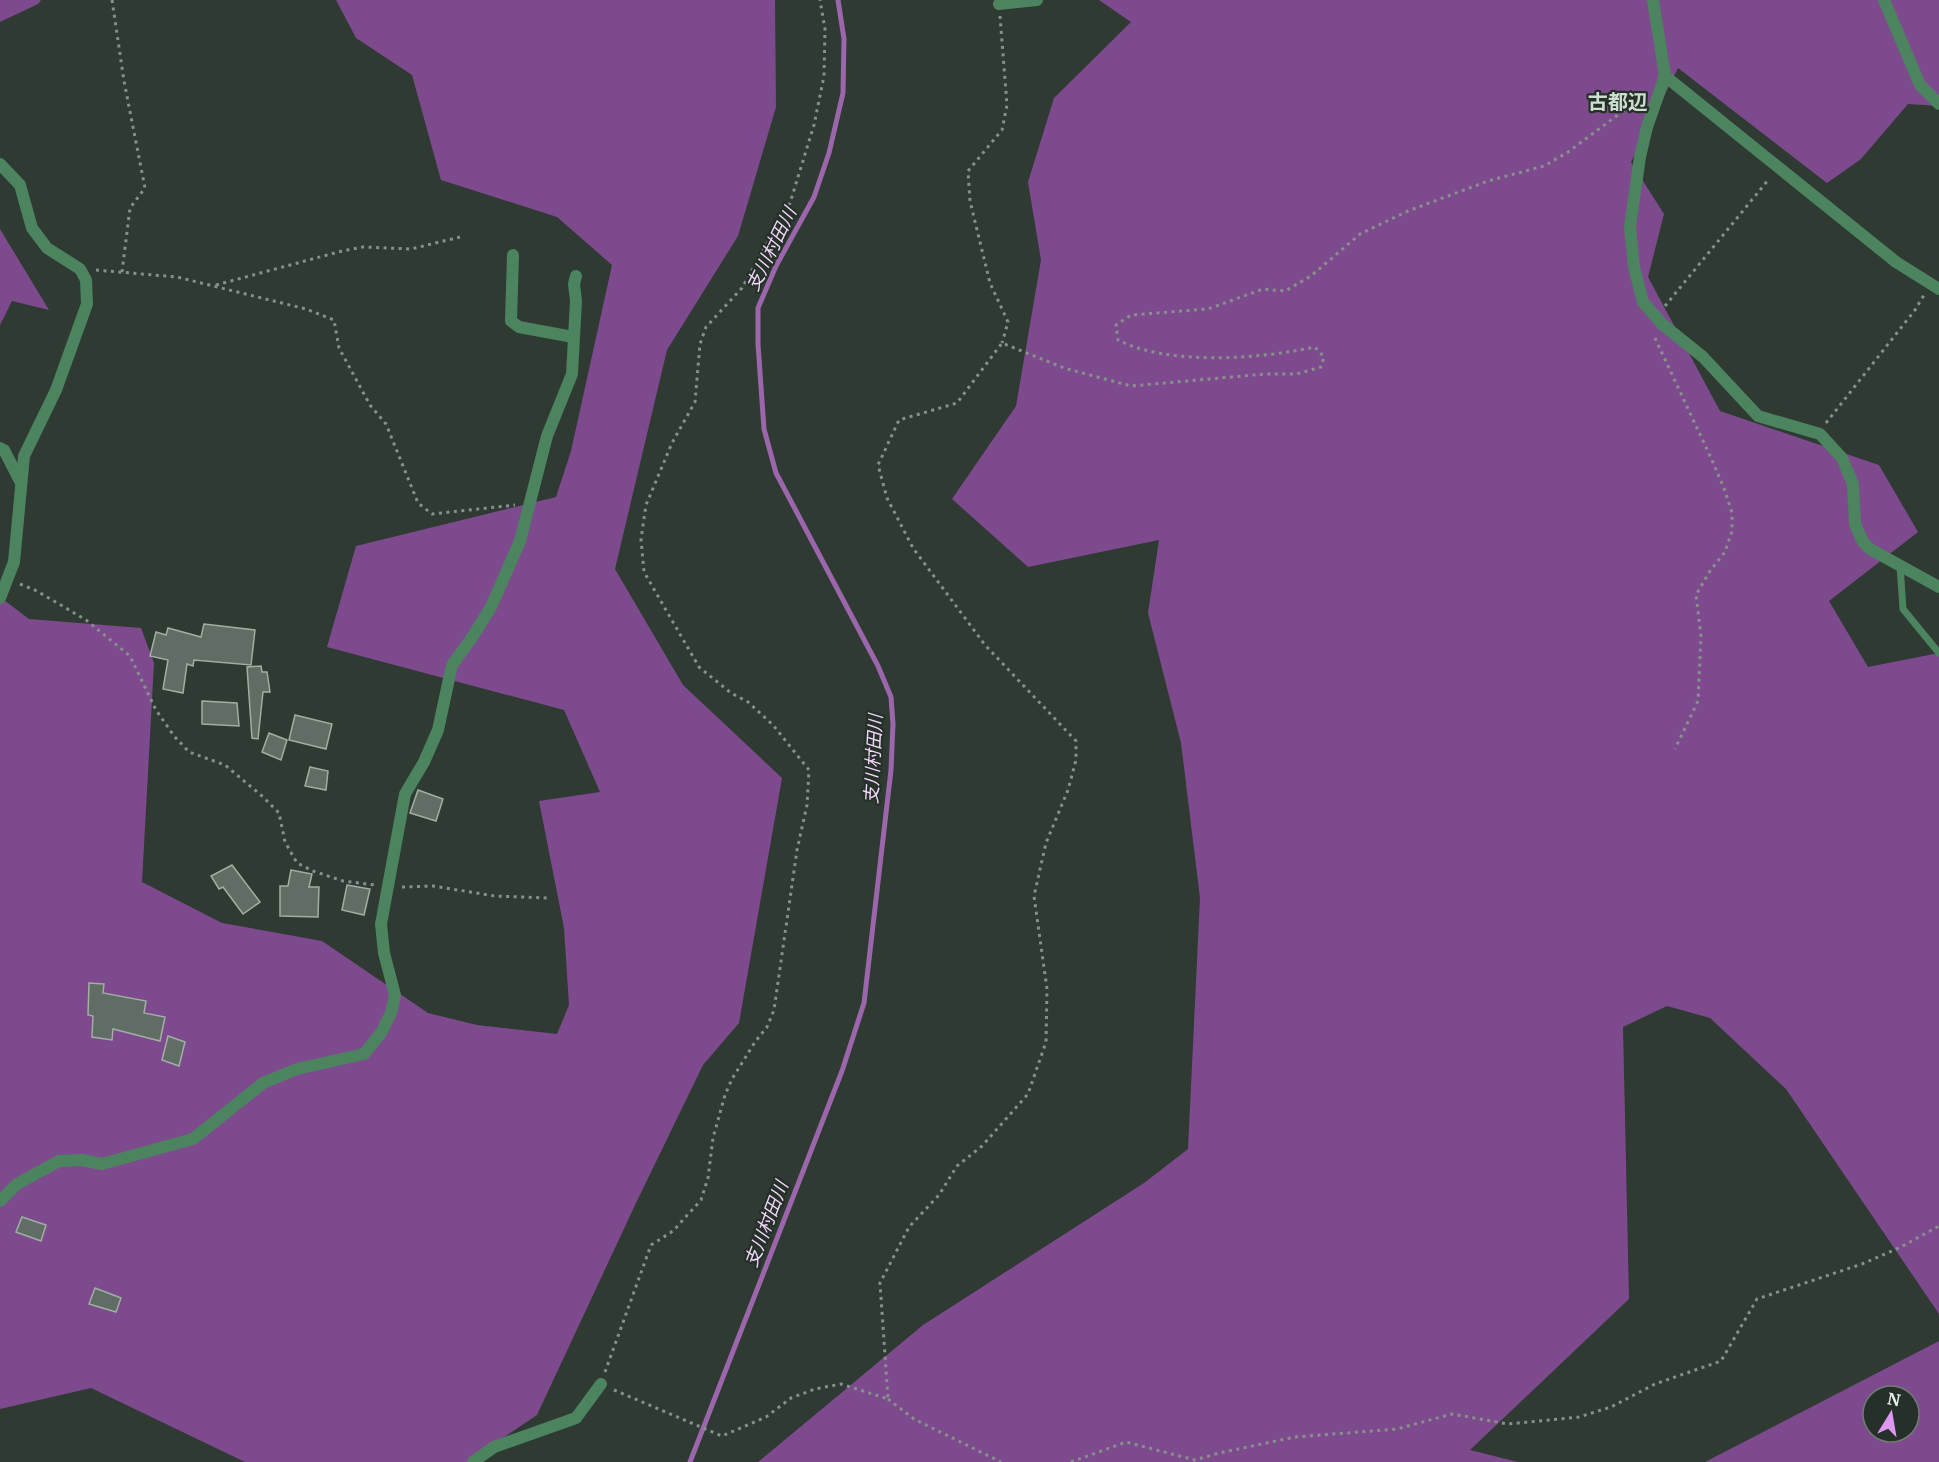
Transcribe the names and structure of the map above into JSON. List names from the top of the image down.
{
  "districts": ["古都辺"],
  "water": ["支川村田川"],
  "north": "top"
}
